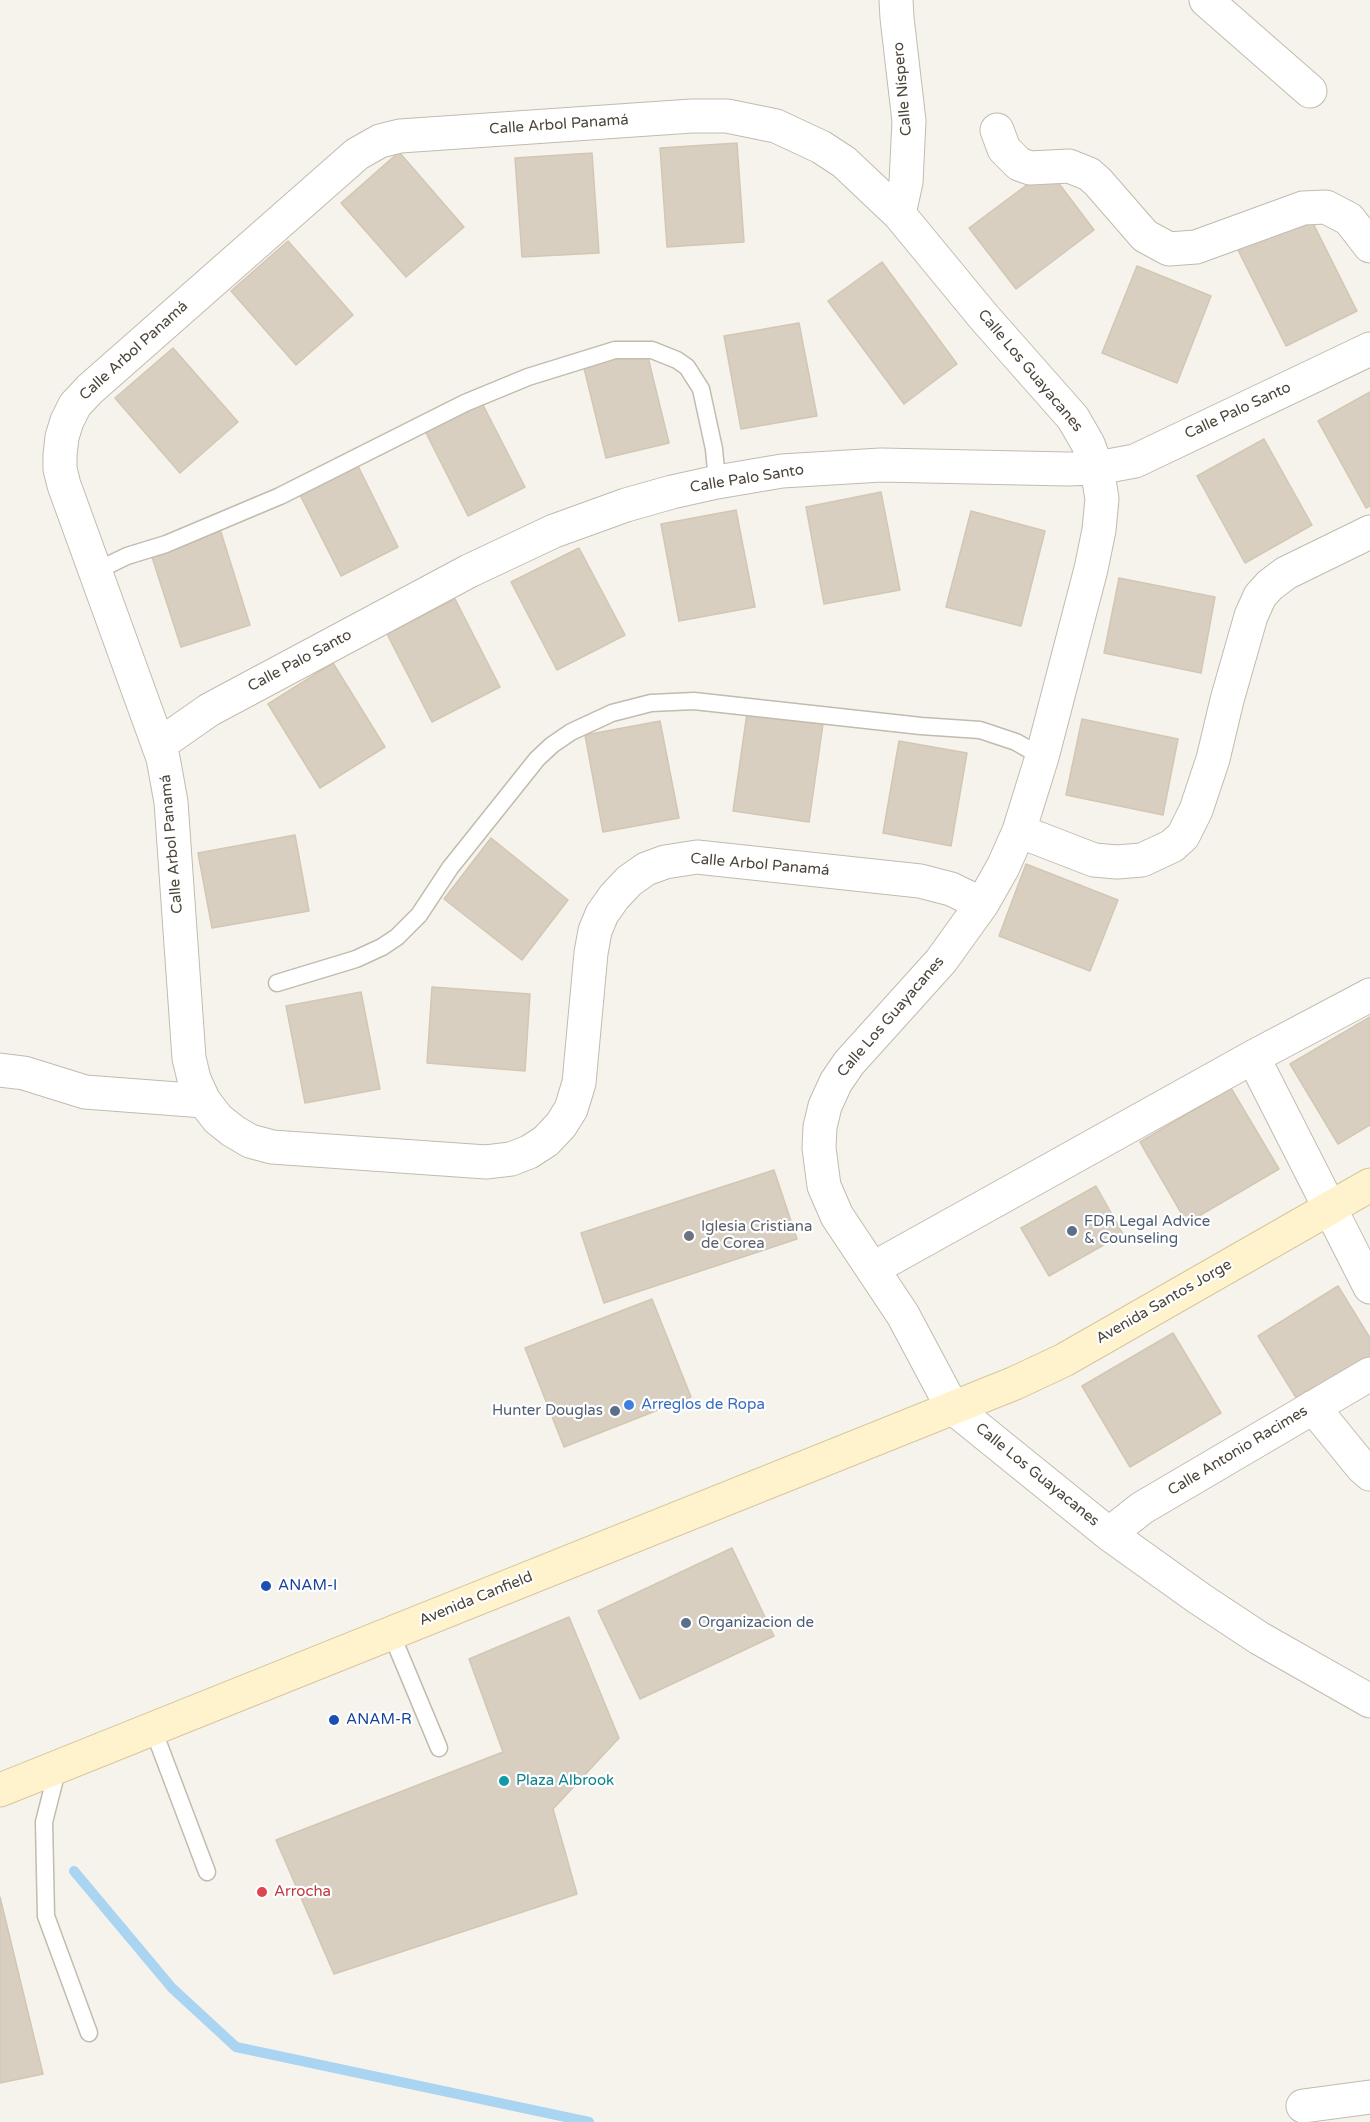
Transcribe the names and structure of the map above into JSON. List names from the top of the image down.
{
  "streets": {
    "main road": ["Avenida Santos Jorge", "Avenida Canfield"],
    "street": [
      "Calle Níspero",
      "Calle Arbol Panamá",
      "Calle Los Guayacanes",
      "Calle Palo Santo",
      "Calle Antonio Racimes"
    ]
  },
  "crossings": [
    ["Calle Níspero", "Calle Arbol Panamá"],
    ["Calle Níspero", "Calle Los Guayacanes"],
    ["Calle Arbol Panamá", "Calle Los Guayacanes"],
    ["Calle Arbol Panamá", "Calle Palo Santo"],
    ["Calle Los Guayacanes", "Calle Palo Santo"],
    ["Calle Los Guayacanes", "Avenida Santos Jorge"],
    ["Calle Los Guayacanes", "Calle Antonio Racimes"],
    ["Calle Los Guayacanes", "Avenida Canfield"],
    ["Avenida Santos Jorge", "Avenida Canfield"]
  ],
  "places": [
    "FDR Legal Advice & Counseling",
    "Iglesia Cristiana de Corea",
    "Arreglos de Ropa",
    "Hunter Douglas",
    "ANAM-I",
    "Organizacion de",
    "ANAM-R",
    "Plaza Albrook",
    "Arrocha"
  ]
}
